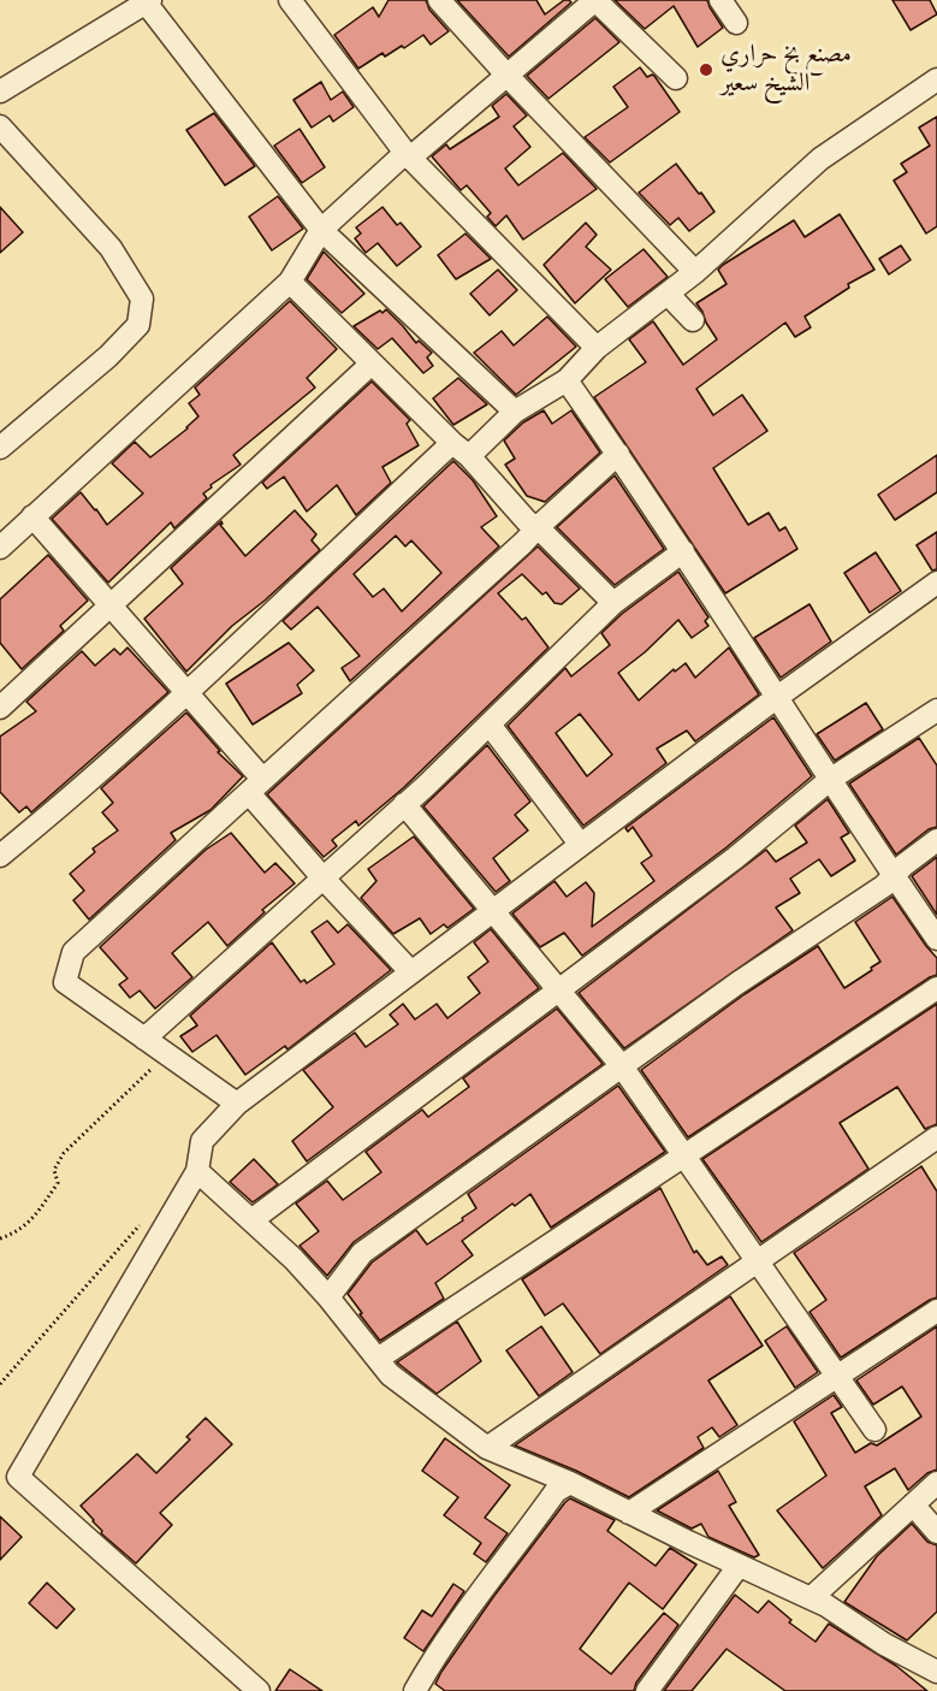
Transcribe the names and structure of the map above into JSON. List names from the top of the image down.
{
  "places": ["مصنع بخ حراري الشيخ سعير"]
}
